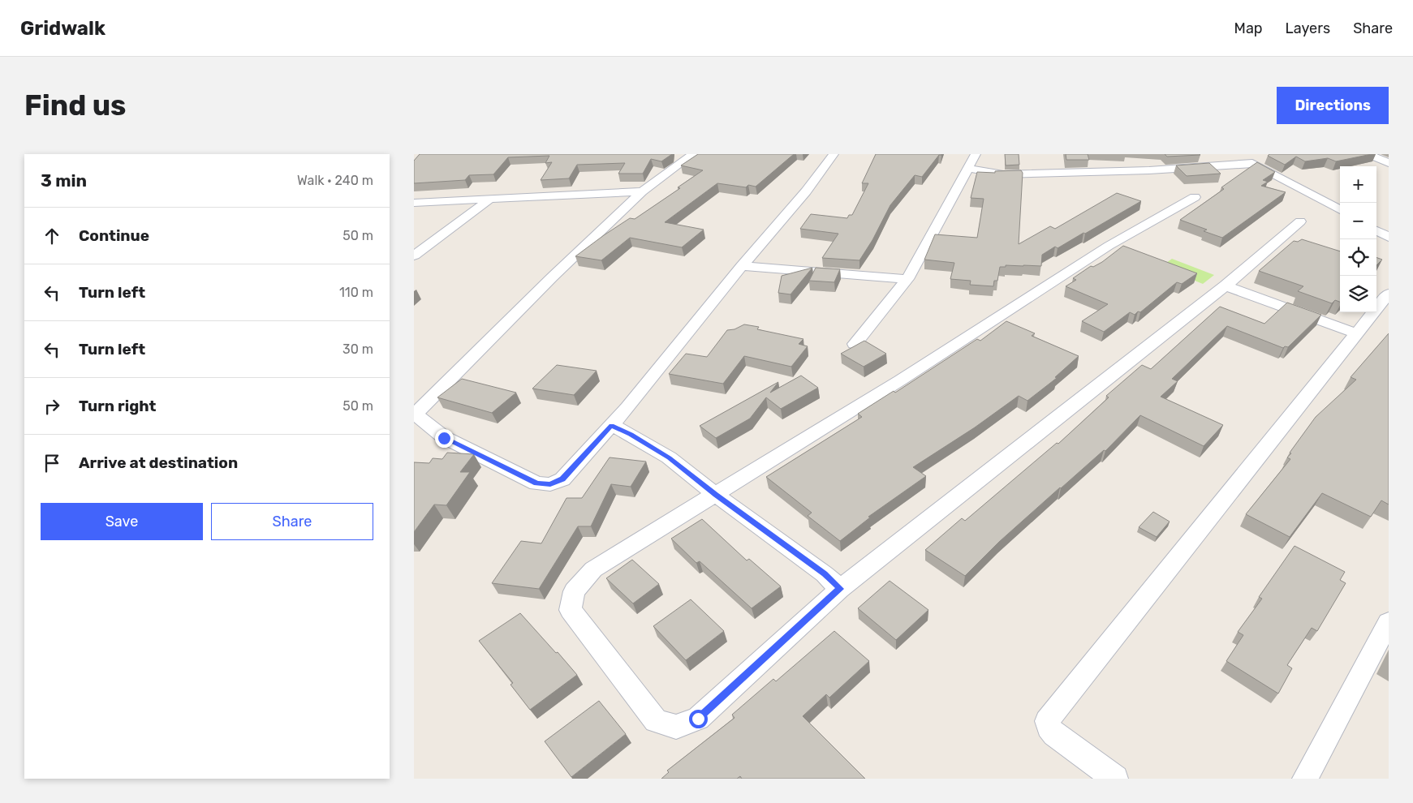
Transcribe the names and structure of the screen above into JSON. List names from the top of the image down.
{
  "page": {
    "header": "Gridwalk",
    "nav": ["Map", "Layers", "Share"],
    "buttons": [
      "Directions",
      ["Save", "Share"]
    ],
    "title": "Find us",
    "heading": ["3 min", "Walk · 240 m"],
    "map_buttons": ["+", "−"],
    "list": [
      ["Continue", "50 m"],
      ["Turn left", "110 m"],
      ["Turn left", "30 m"],
      ["Turn right", "50 m"],
      "Arrive at destination"
    ]
  }
}
